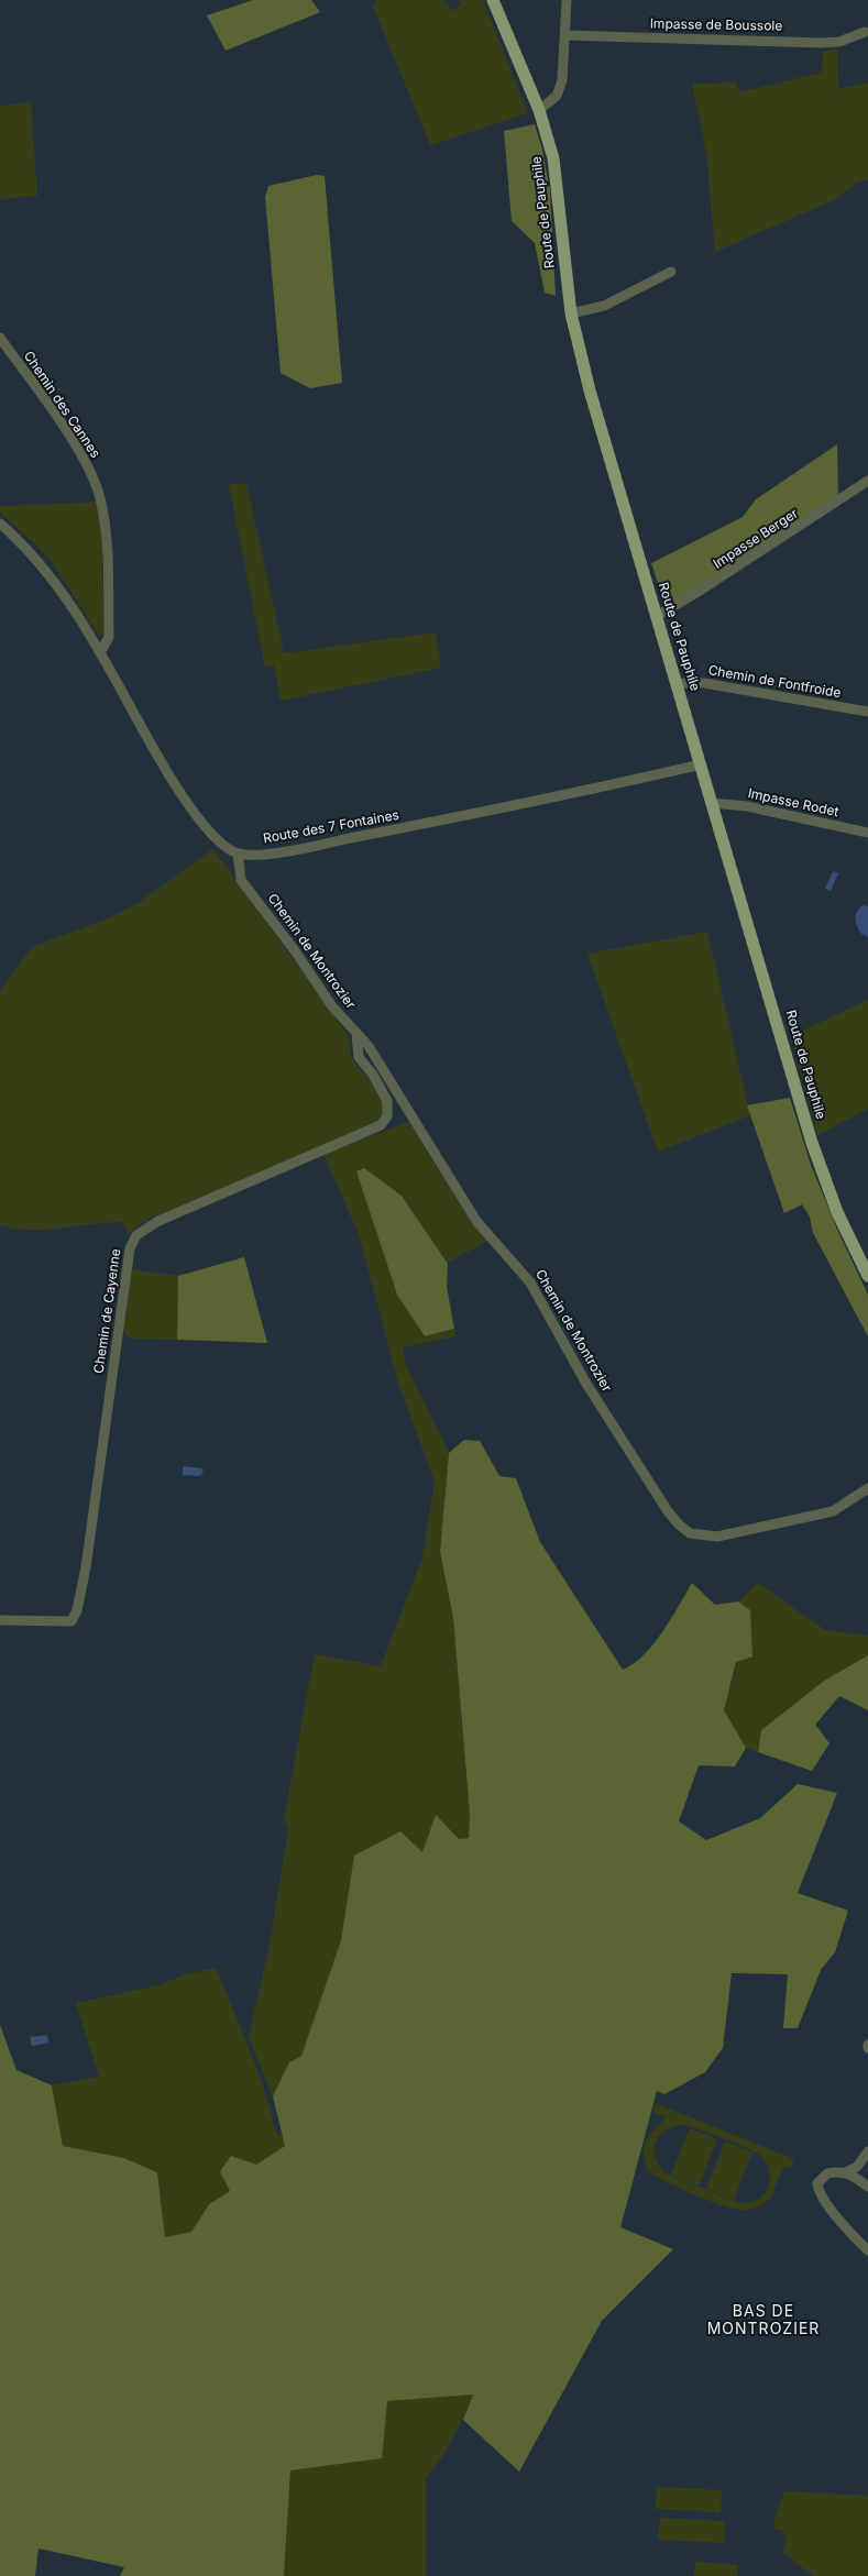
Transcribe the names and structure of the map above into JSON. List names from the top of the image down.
{
  "streets": {
    "main road": ["Route de Pauphile"],
    "street": [
      "Impasse de Boussole",
      "Chemin des Cannes",
      "Impasse Berger",
      "Chemin de Fontfroide",
      "Impasse Rodet",
      "Route des 7 Fontaines",
      "Chemin de Montrozier",
      "Chemin de Cayenne"
    ]
  },
  "crossings": [
    ["Route de Pauphile", "Impasse Berger"],
    ["Route de Pauphile", "Chemin de Fontfroide"],
    ["Route de Pauphile", "Impasse Rodet"],
    ["Route de Pauphile", "Route des 7 Fontaines"],
    ["Route des 7 Fontaines", "Chemin de Montrozier"],
    ["Chemin de Montrozier", "Chemin de Cayenne"]
  ],
  "districts": ["BAS DE MONTROZIER"]
}
